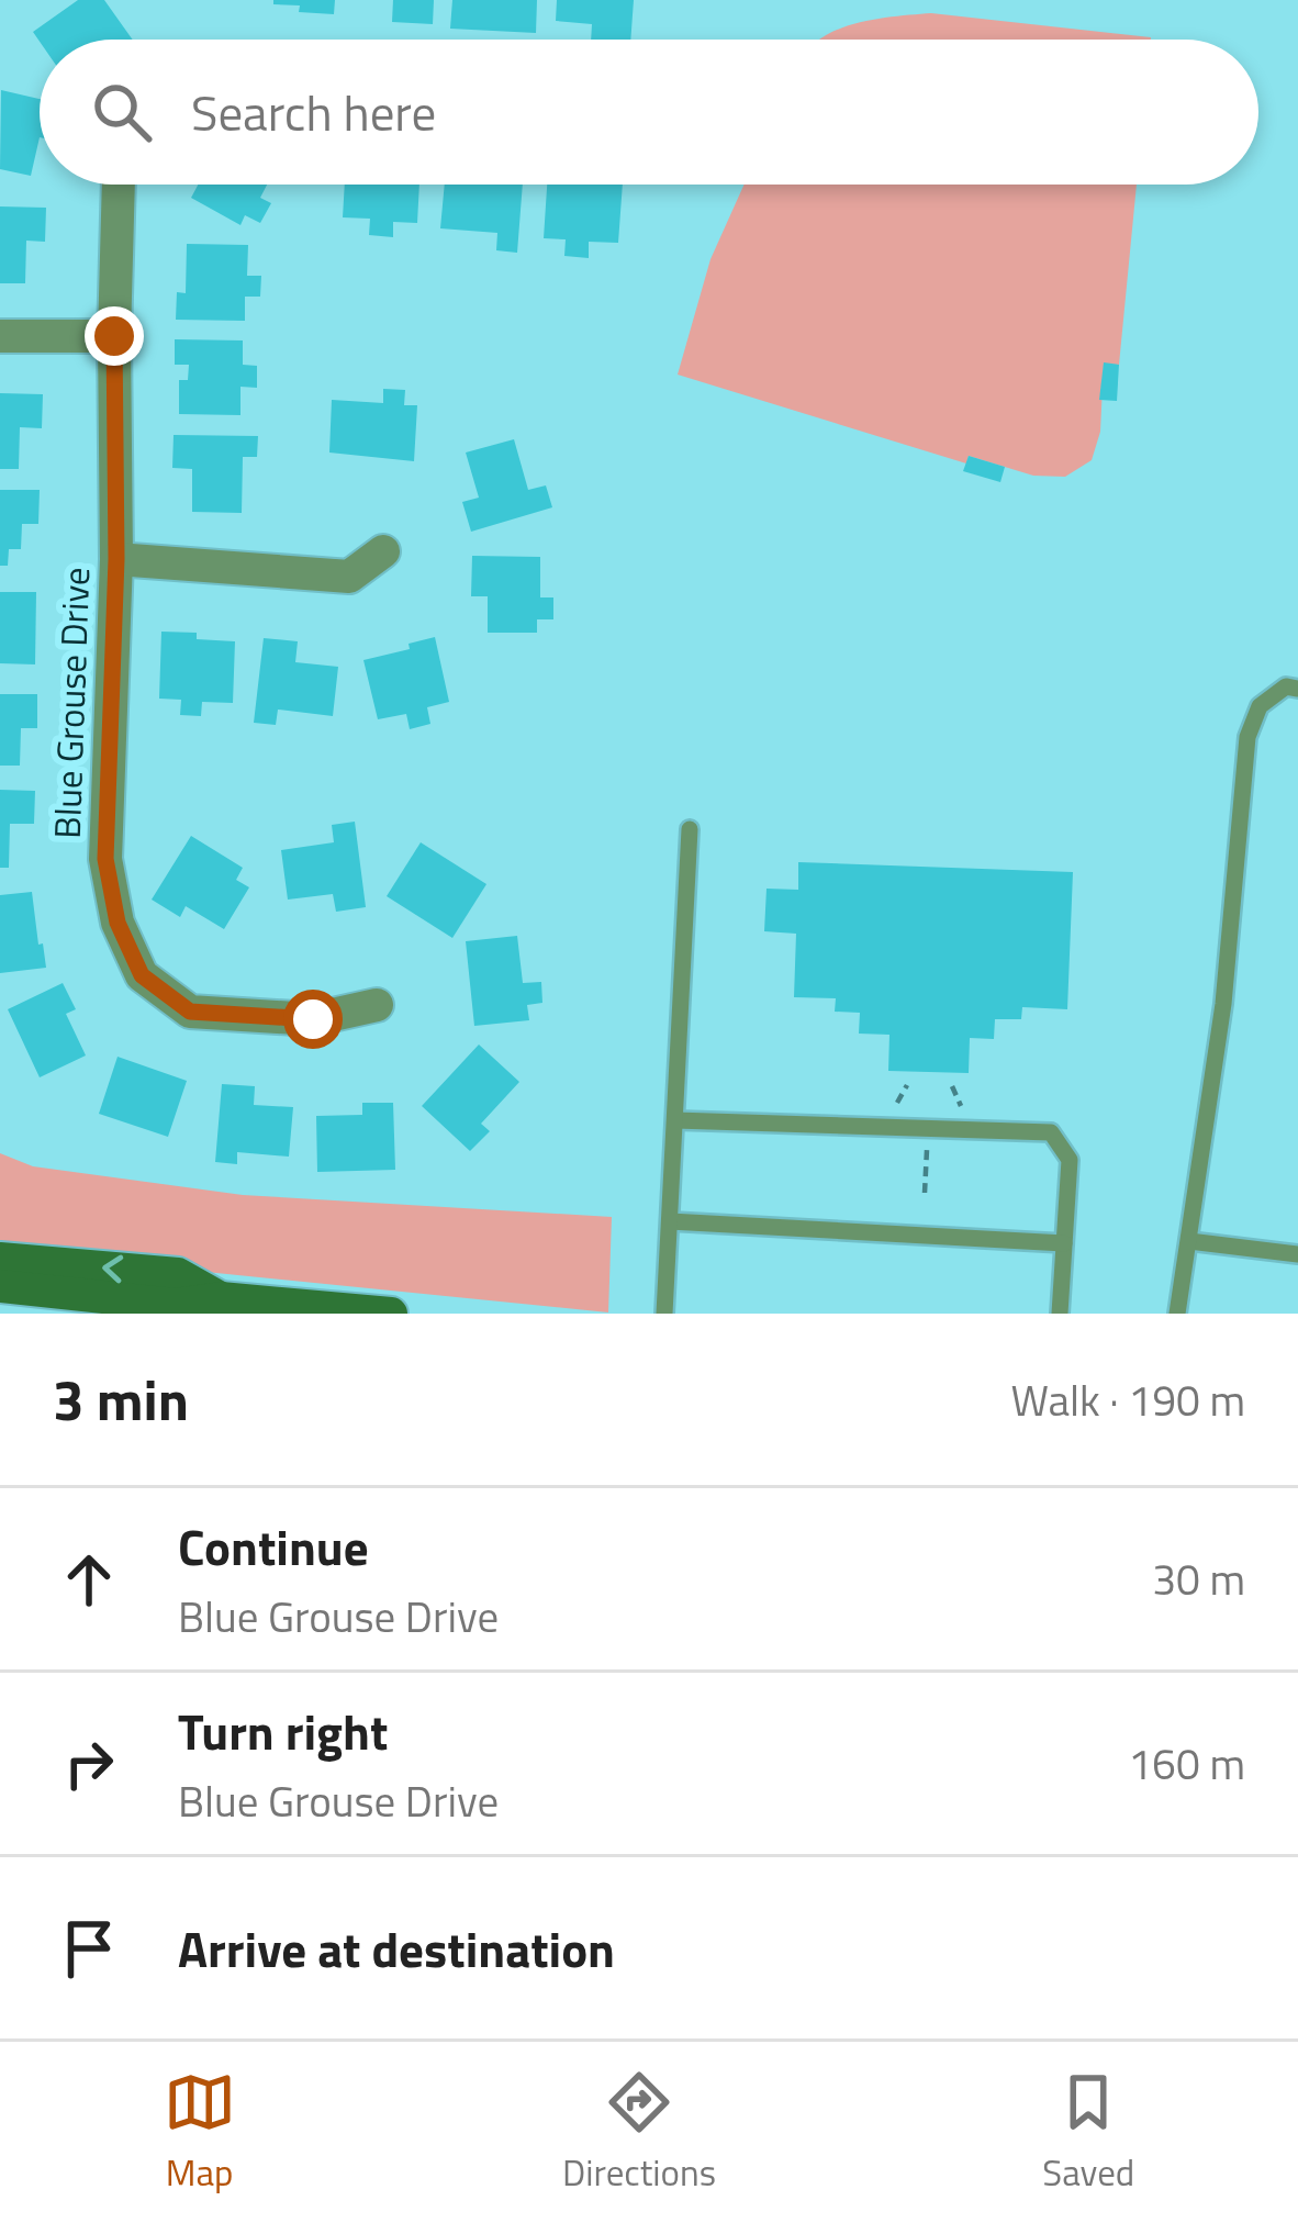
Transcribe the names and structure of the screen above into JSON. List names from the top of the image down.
{
  "streets": {
    "street": ["Blue Grouse Drive"]
  },
  "page": {
    "search": "Search here",
    "heading": ["3 min", "Walk · 190 m"],
    "list": [
      ["Continue", "Blue Grouse Drive", "30 m"],
      ["Turn right", "Blue Grouse Drive", "160 m"],
      "Arrive at destination"
    ],
    "nav": ["Map", "Directions", "Saved"]
  }
}
